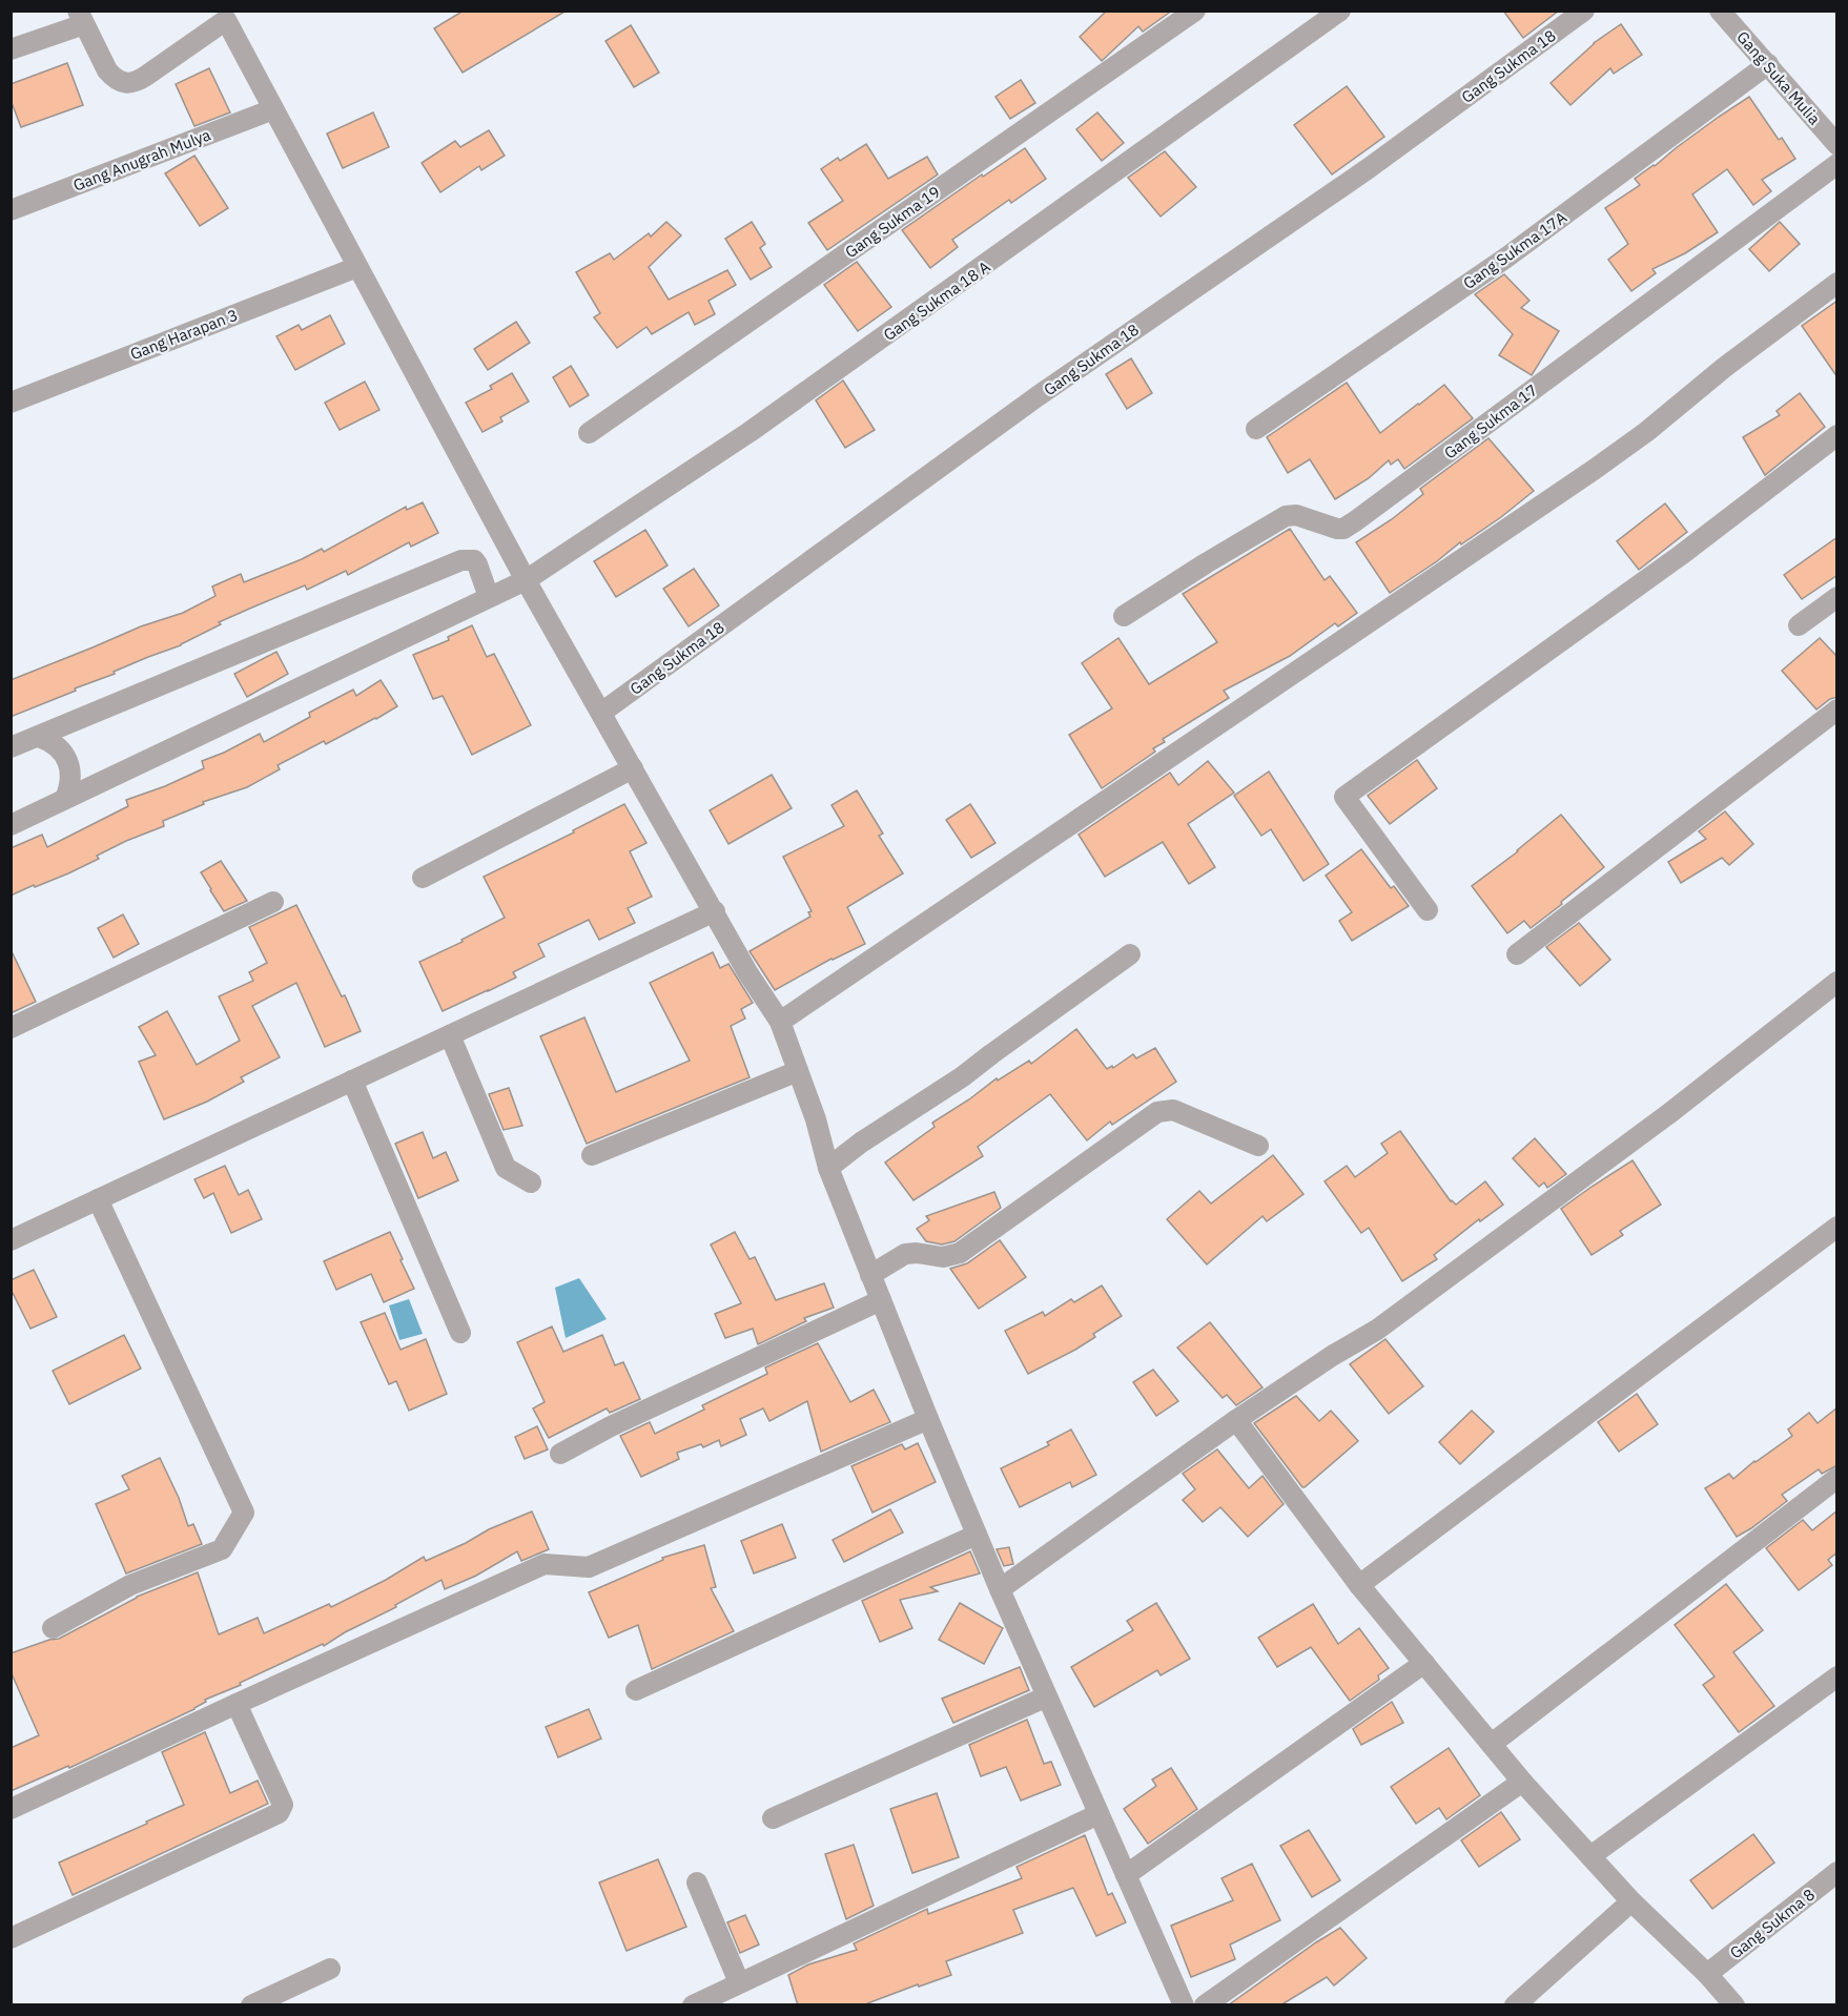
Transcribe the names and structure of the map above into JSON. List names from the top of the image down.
{
  "streets": {
    "street": [
      "Gang Sukma 18",
      "Gang Suka Mulia",
      "Gang Anugrah Mulya",
      "Gang Sukma 19",
      "Gang Sukma 17A",
      "Gang Sukma 18 A",
      "Gang Harapan 3",
      "Gang Sukma 17",
      "Gang Sukma 8"
    ]
  },
  "crossings": [
    ["Gang Suka Mulia", "Gang Sukma 17A"]
  ]
}
